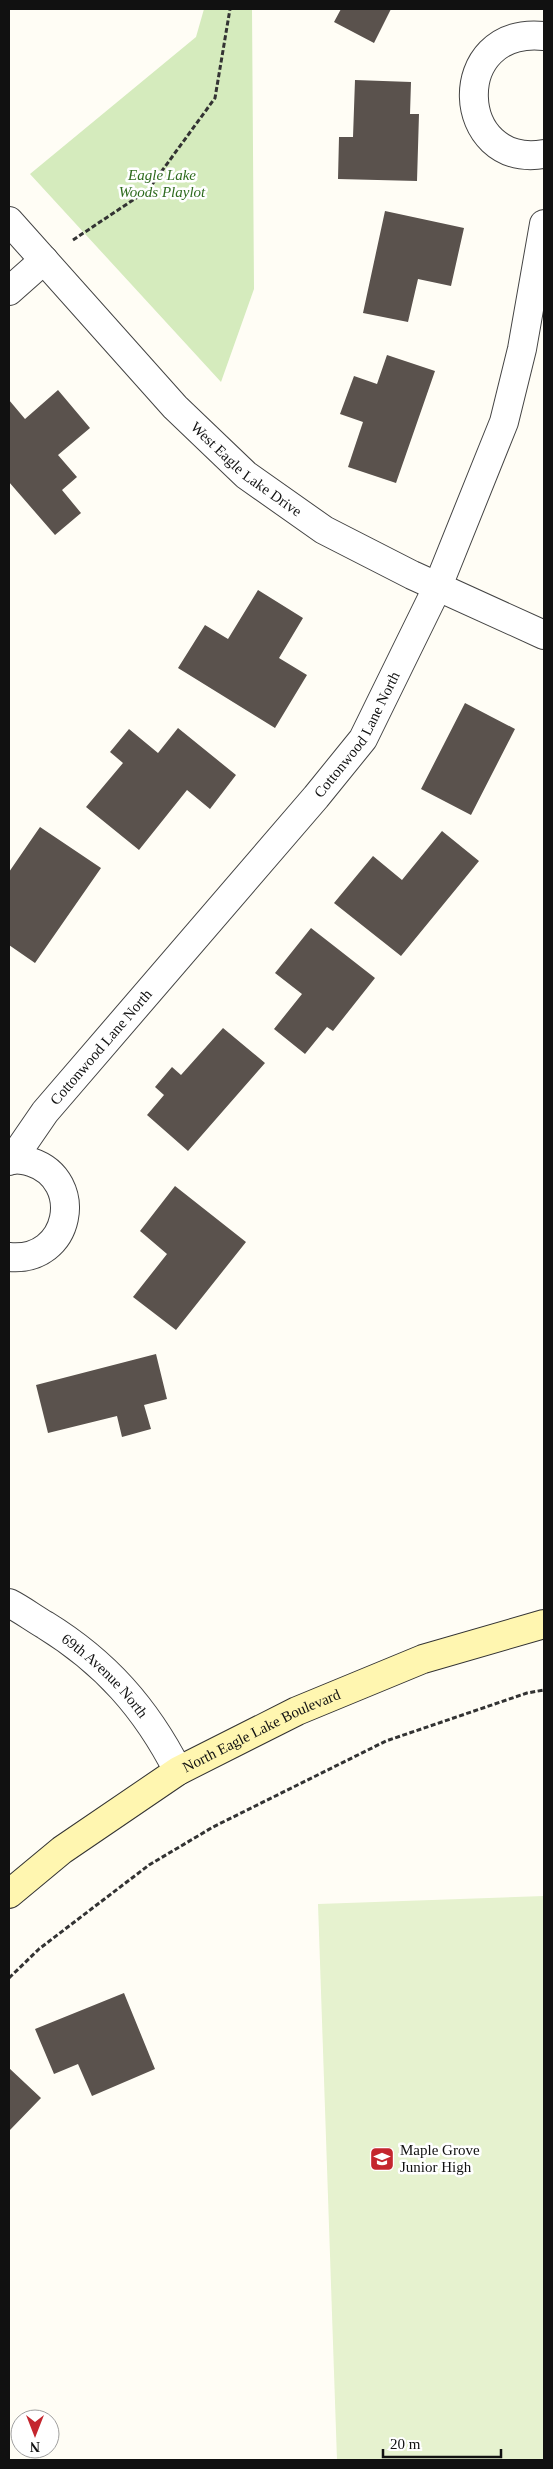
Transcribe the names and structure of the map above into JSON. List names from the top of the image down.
{
  "streets": {
    "street": [
      "West Eagle Lake Drive",
      "Cottonwood Lane North",
      "69th Avenue North",
      "North Eagle Lake Boulevard"
    ]
  },
  "crossings": [
    ["West Eagle Lake Drive", "Cottonwood Lane North"],
    ["69th Avenue North", "North Eagle Lake Boulevard"]
  ],
  "parks": ["Eagle Lake Woods Playlot"],
  "places": {
    "school or university": ["Maple Grove Junior High"]
  },
  "scale_bar": "20 m",
  "north": "bottom"
}
